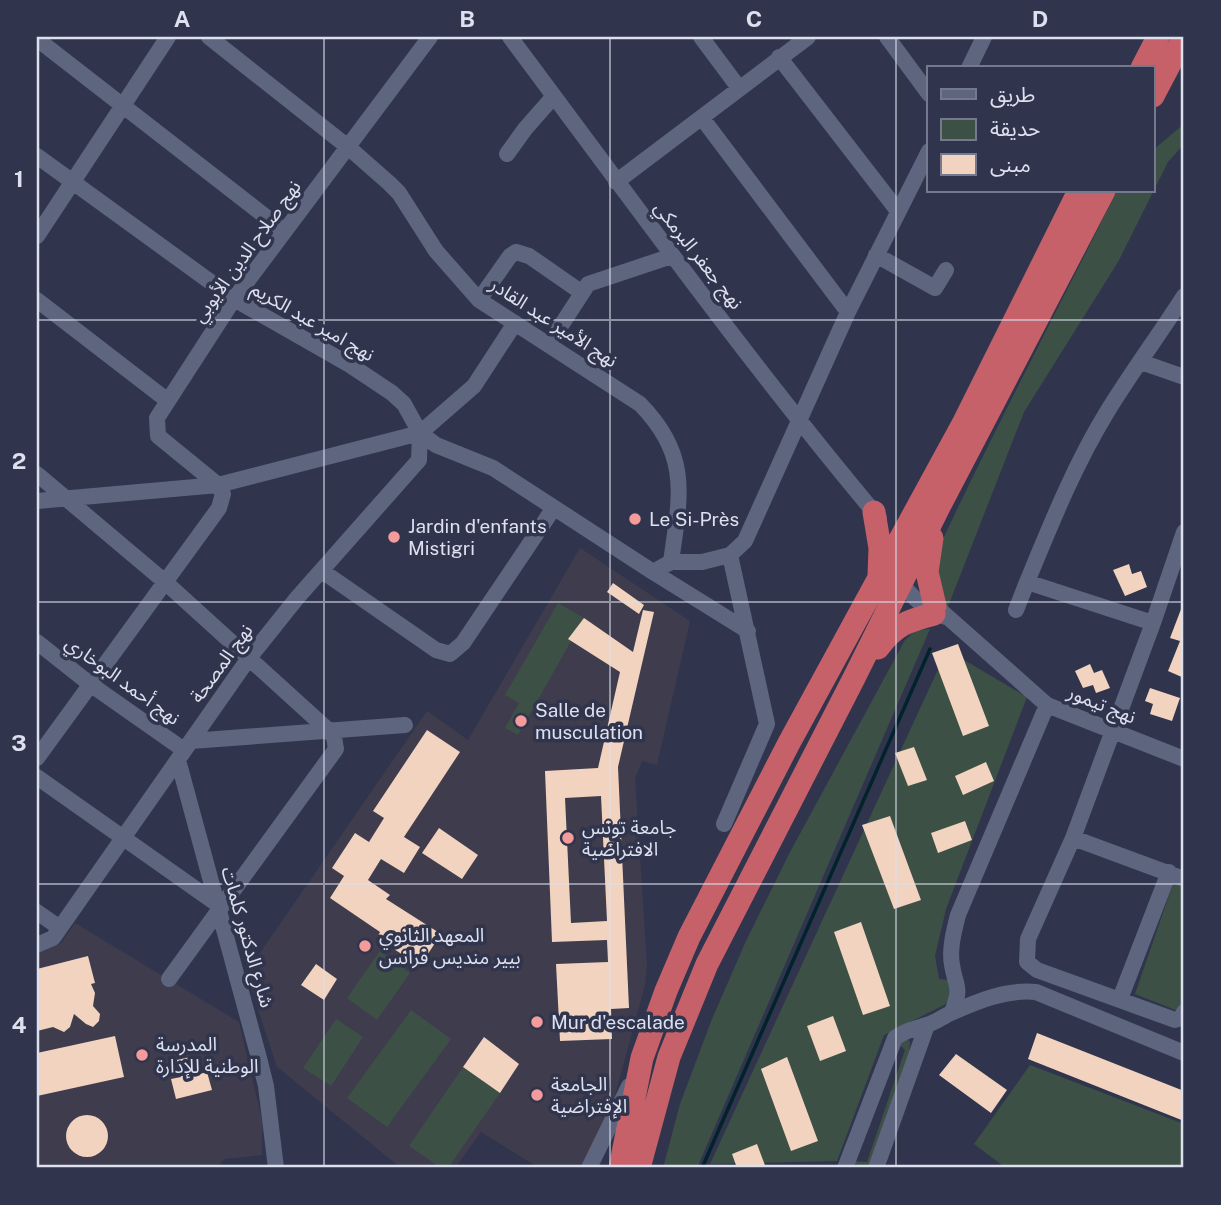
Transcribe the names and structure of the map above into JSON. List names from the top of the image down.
{
  "streets": {
    "street": [
      "نهج صلاح الدين الأيوبي",
      "نهج جعفر البرمكي",
      "نهج امير عبد الكريم",
      "نهج الأمير عبد القادر",
      "نهج المصحة",
      "نهج أحمد البوخاري",
      "نهج تيمور",
      "شارع الدكتور كلمات"
    ]
  },
  "crossings": [
    ["نهج صلاح الدين الأيوبي", "نهج امير عبد الكريم"],
    ["نهج صلاح الدين الأيوبي", "نهج الأمير عبد القادر"],
    ["نهج جعفر البرمكي", "نهج تيمور"],
    ["نهج امير عبد الكريم", "نهج المصحة"],
    ["نهج المصحة", "نهج أحمد البوخاري"],
    ["نهج المصحة", "شارع الدكتور كلمات"],
    ["نهج أحمد البوخاري", "شارع الدكتور كلمات"]
  ],
  "places": [
    "Le Si-Près",
    "Jardin d'enfants Mistigri",
    "Salle de musculation",
    "جامعة تونس الافتراضية",
    "المعهد الثانوي بيير منديس فرانس",
    "Mur d'escalade",
    "المدرسة الوطنية للإدارة",
    "الجامعة الإفتراضية"
  ],
  "legend": ["طريق", "حديقة", "مبنى"],
  "grid": {
    "columns": [
      "A",
      "B",
      "C",
      "D"
    ],
    "rows": [
      "1",
      "2",
      "3",
      "4"
    ]
  }
}
